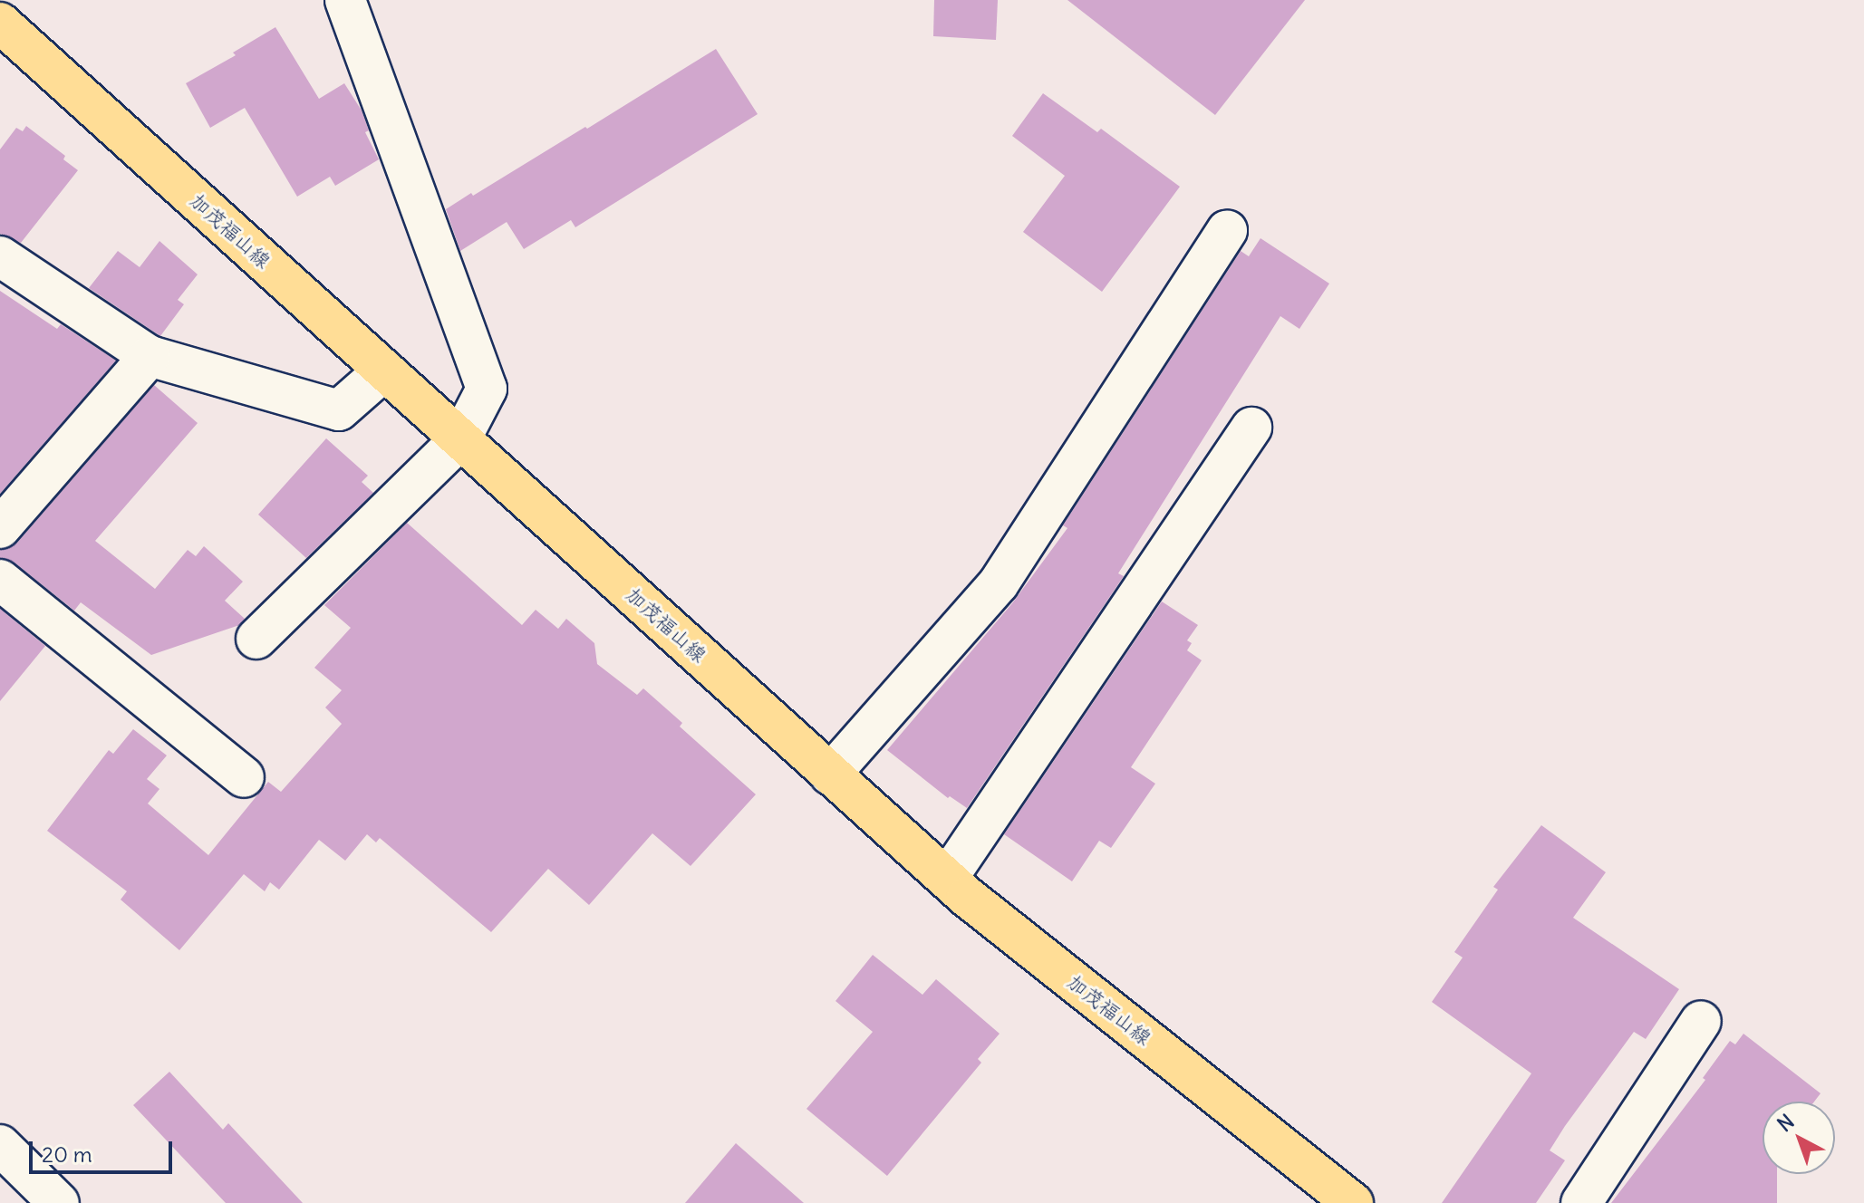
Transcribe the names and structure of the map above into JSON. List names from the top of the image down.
{
  "streets": {
    "main road": ["加茂福山線"]
  },
  "scale_bar": "20 m",
  "north": "top left"
}
